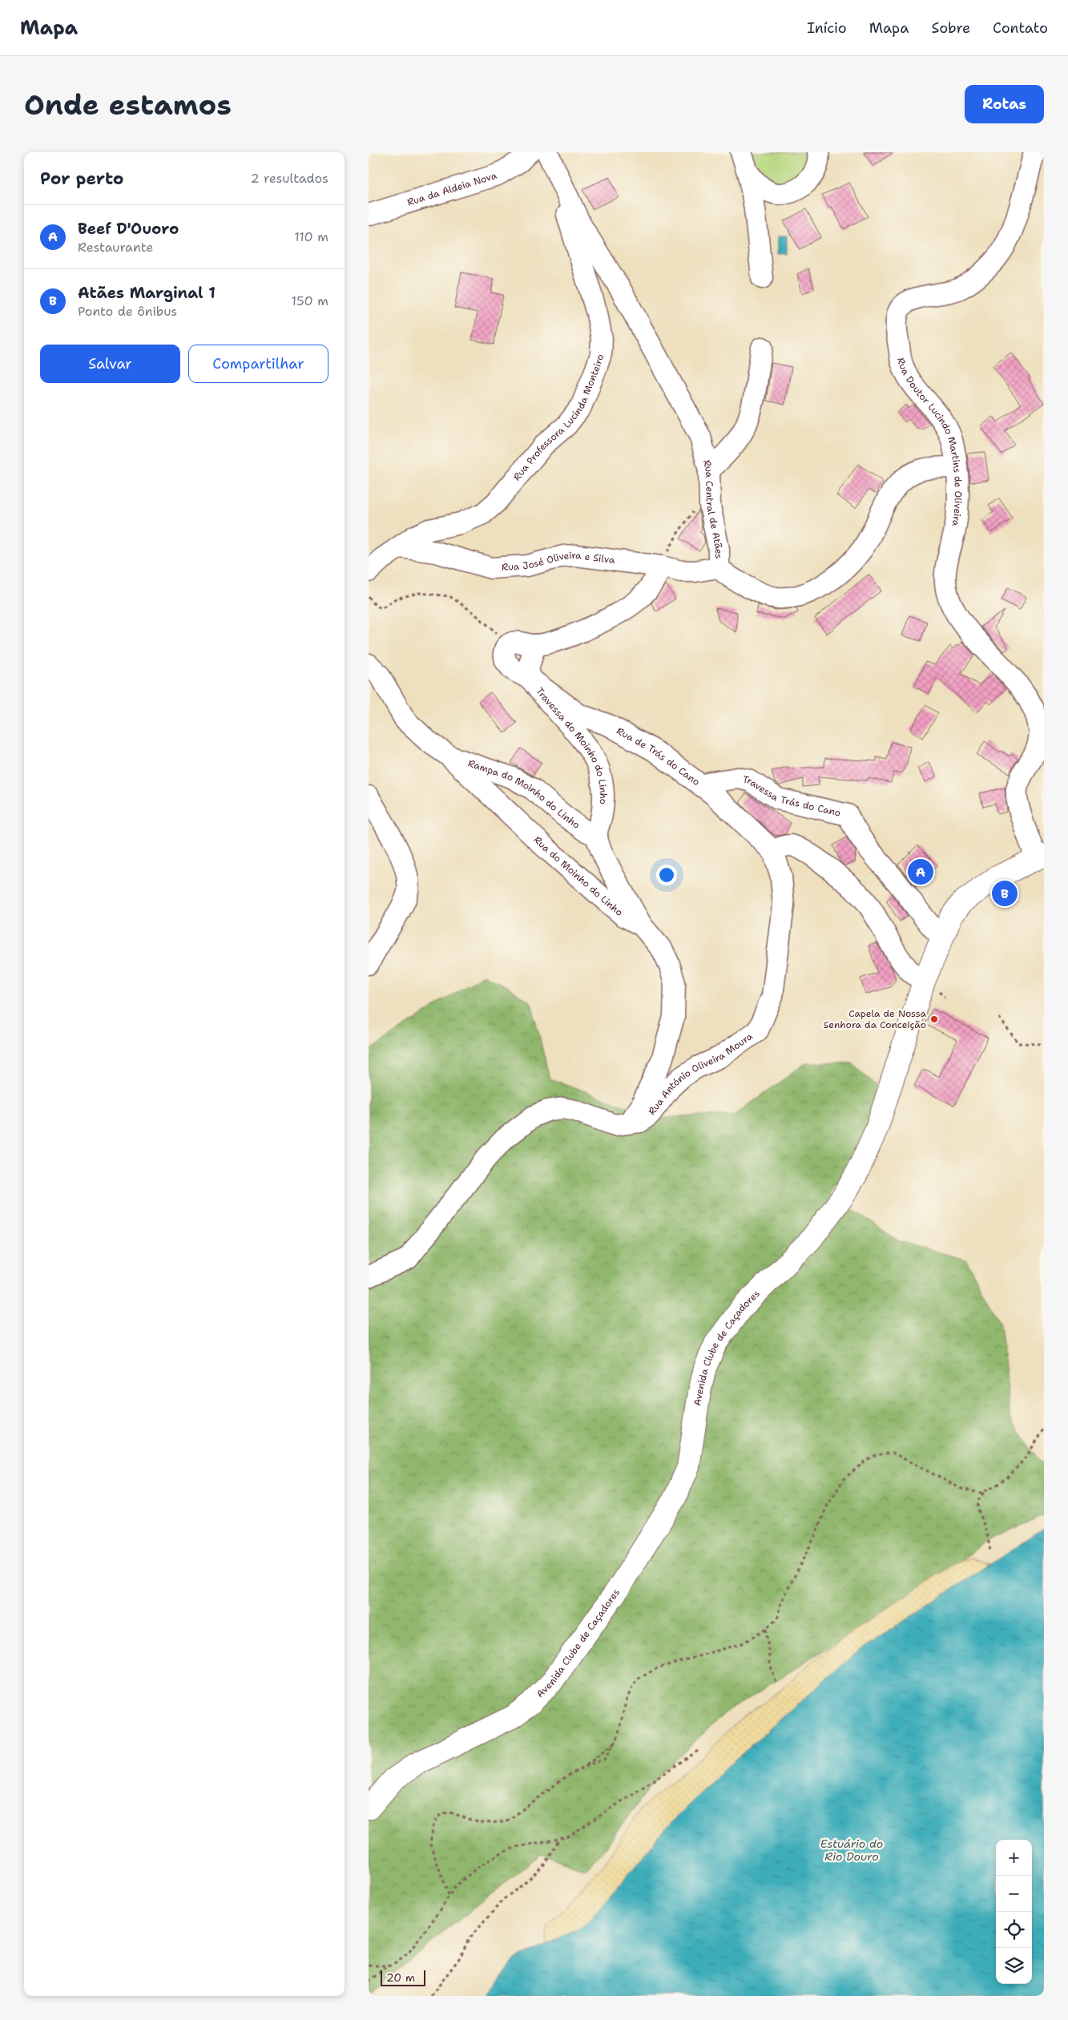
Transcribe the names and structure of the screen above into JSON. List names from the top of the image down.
{
  "streets": {
    "main road": ["Avenida Clube de Caçadores"],
    "street": [
      "Rua da Aldeia Nova",
      "Rua Professora Lucinda Monteiro",
      "Rua Doutor Lucindo Martins de Oliveira",
      "Rua Central de Atães",
      "Rua José Oliveira e Silva",
      "Travessa do Moinho do Linho",
      "Rua de Trás do Cano",
      "Rampa do Moinho do Linho",
      "Travessa Trás do Cano",
      "Rua do Moinho do Linho",
      "Rua António Oliveira Moura"
    ]
  },
  "crossings": [
    ["Rua Professora Lucinda Monteiro", "Rua Central de Atães"],
    ["Rua Professora Lucinda Monteiro", "Rua José Oliveira e Silva"],
    ["Rua Doutor Lucindo Martins de Oliveira", "Rua Central de Atães"],
    ["Rua Doutor Lucindo Martins de Oliveira", "Avenida Clube de Caçadores"],
    ["Rua Central de Atães", "Rua José Oliveira e Silva"],
    ["Travessa do Moinho do Linho", "Rua de Trás do Cano"],
    ["Travessa do Moinho do Linho", "Rampa do Moinho do Linho"],
    ["Rua de Trás do Cano", "Travessa Trás do Cano"],
    ["Rua de Trás do Cano", "Rua António Oliveira Moura"],
    ["Rampa do Moinho do Linho", "Rua do Moinho do Linho"],
    ["Travessa Trás do Cano", "Avenida Clube de Caçadores"],
    ["Rua do Moinho do Linho", "Rua António Oliveira Moura"]
  ],
  "water": ["Estuário do Rio Douro"],
  "places": ["Capela de Nossa Senhora da Conceição"],
  "scale_bar": "20 m",
  "page": {
    "header": "Mapa",
    "nav": [
      "Início",
      "Mapa",
      "Sobre",
      "Contato"
    ],
    "buttons": [
      "Rotas",
      ["Salvar", "Compartilhar"]
    ],
    "title": "Onde estamos",
    "heading": ["Por perto", "2 resultados"],
    "list": [
      {
        "mark": "A",
        "name": "Beef D'Ouoro",
        "note": "Restaurante",
        "value": "110 m"
      },
      {
        "mark": "B",
        "name": "Atães Marginal 1",
        "note": "Ponto de ônibus",
        "value": "150 m"
      }
    ],
    "pins": ["A", "B"],
    "map_buttons": ["+", "−"],
    "scale": "20 m"
  }
}
